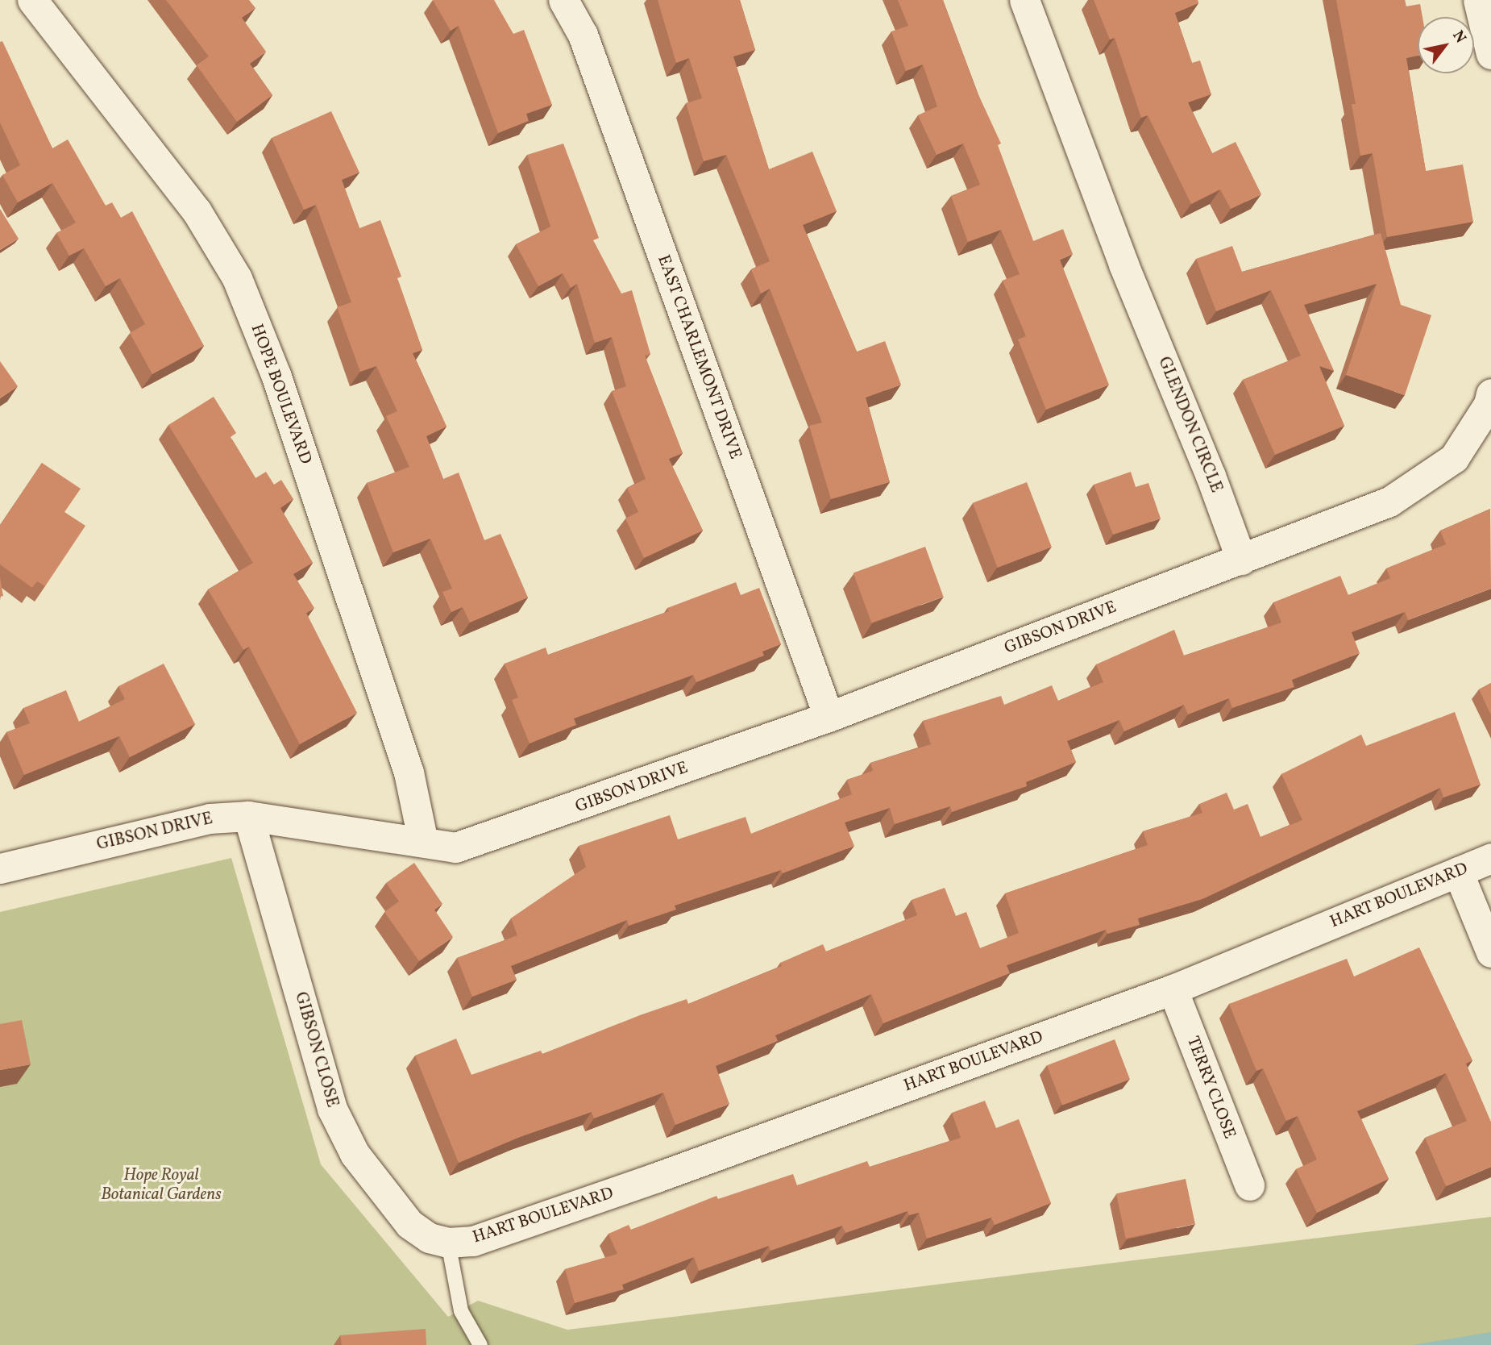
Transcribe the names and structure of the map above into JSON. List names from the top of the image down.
{
  "streets": {
    "street": [
      "EAST CHARLEMONT DRIVE",
      "HOPE BOULEVARD",
      "GLENDON CIRCLE",
      "GIBSON DRIVE",
      "HART BOULEVARD",
      "GIBSON CLOSE",
      "TERRY CLOSE"
    ]
  },
  "crossings": [
    ["EAST CHARLEMONT DRIVE", "GIBSON DRIVE"],
    ["HOPE BOULEVARD", "GIBSON DRIVE"],
    ["GLENDON CIRCLE", "GIBSON DRIVE"],
    ["GIBSON DRIVE", "GIBSON CLOSE"],
    ["HART BOULEVARD", "GIBSON CLOSE"],
    ["HART BOULEVARD", "TERRY CLOSE"]
  ],
  "parks": ["Hope Royal Botanical Gardens"],
  "north": "top right"
}
